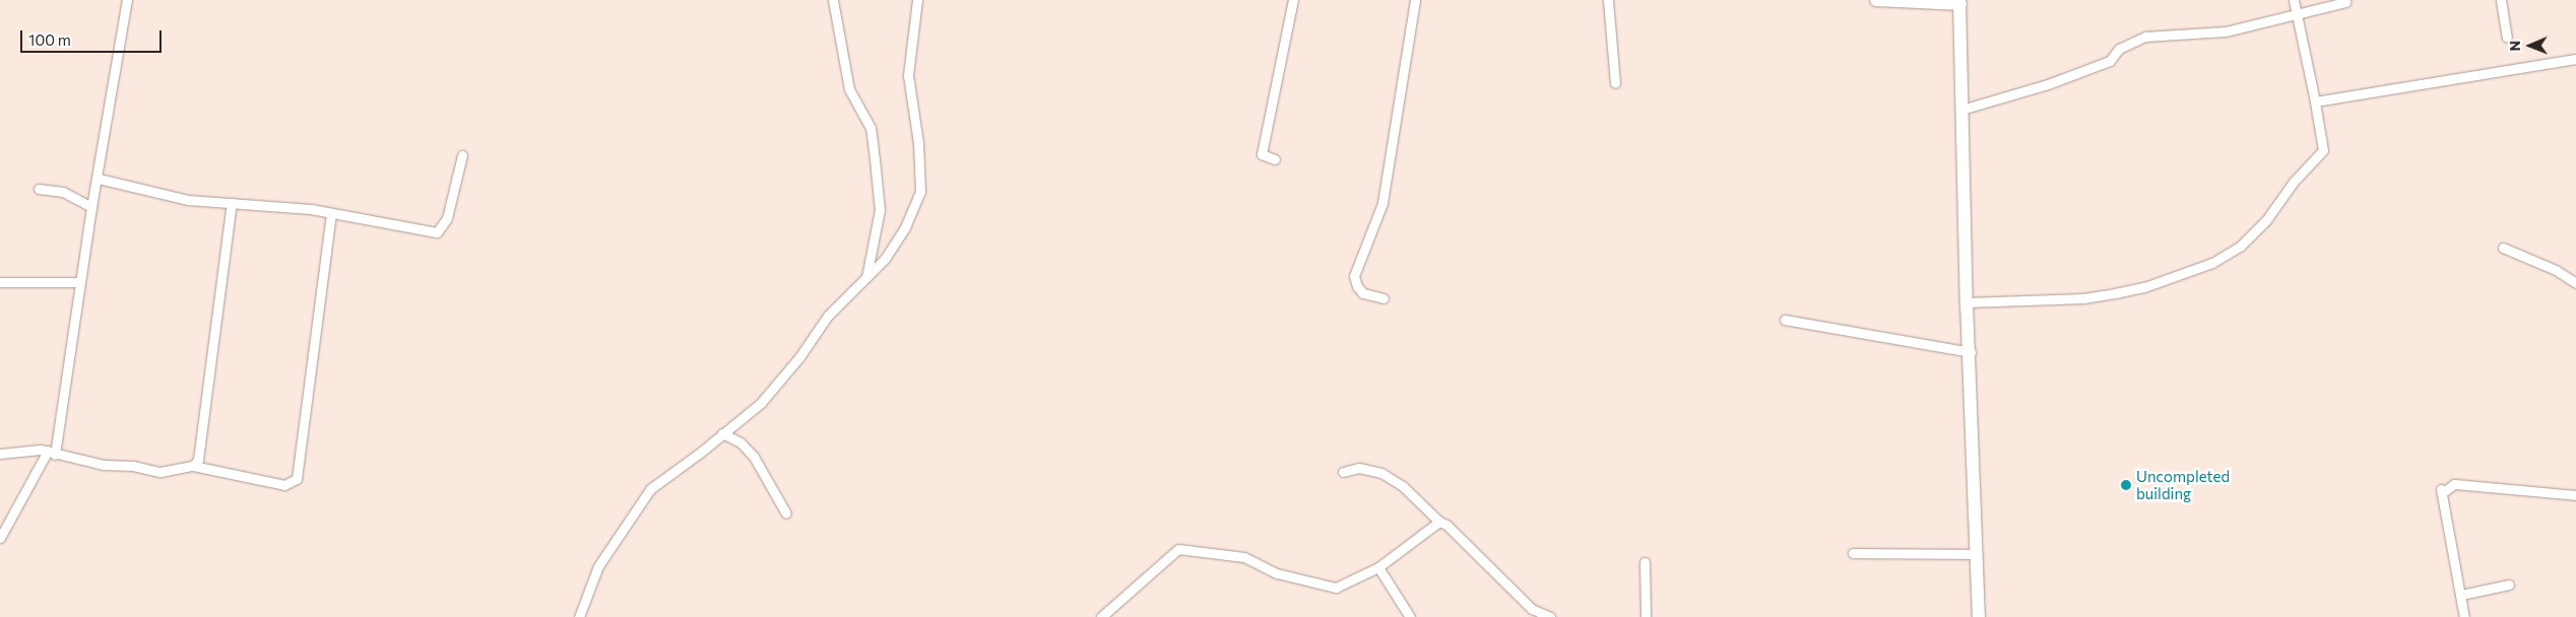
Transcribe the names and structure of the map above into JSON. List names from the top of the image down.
{
  "places": ["Uncompleted building"],
  "scale_bar": "100 m",
  "north": "left"
}
